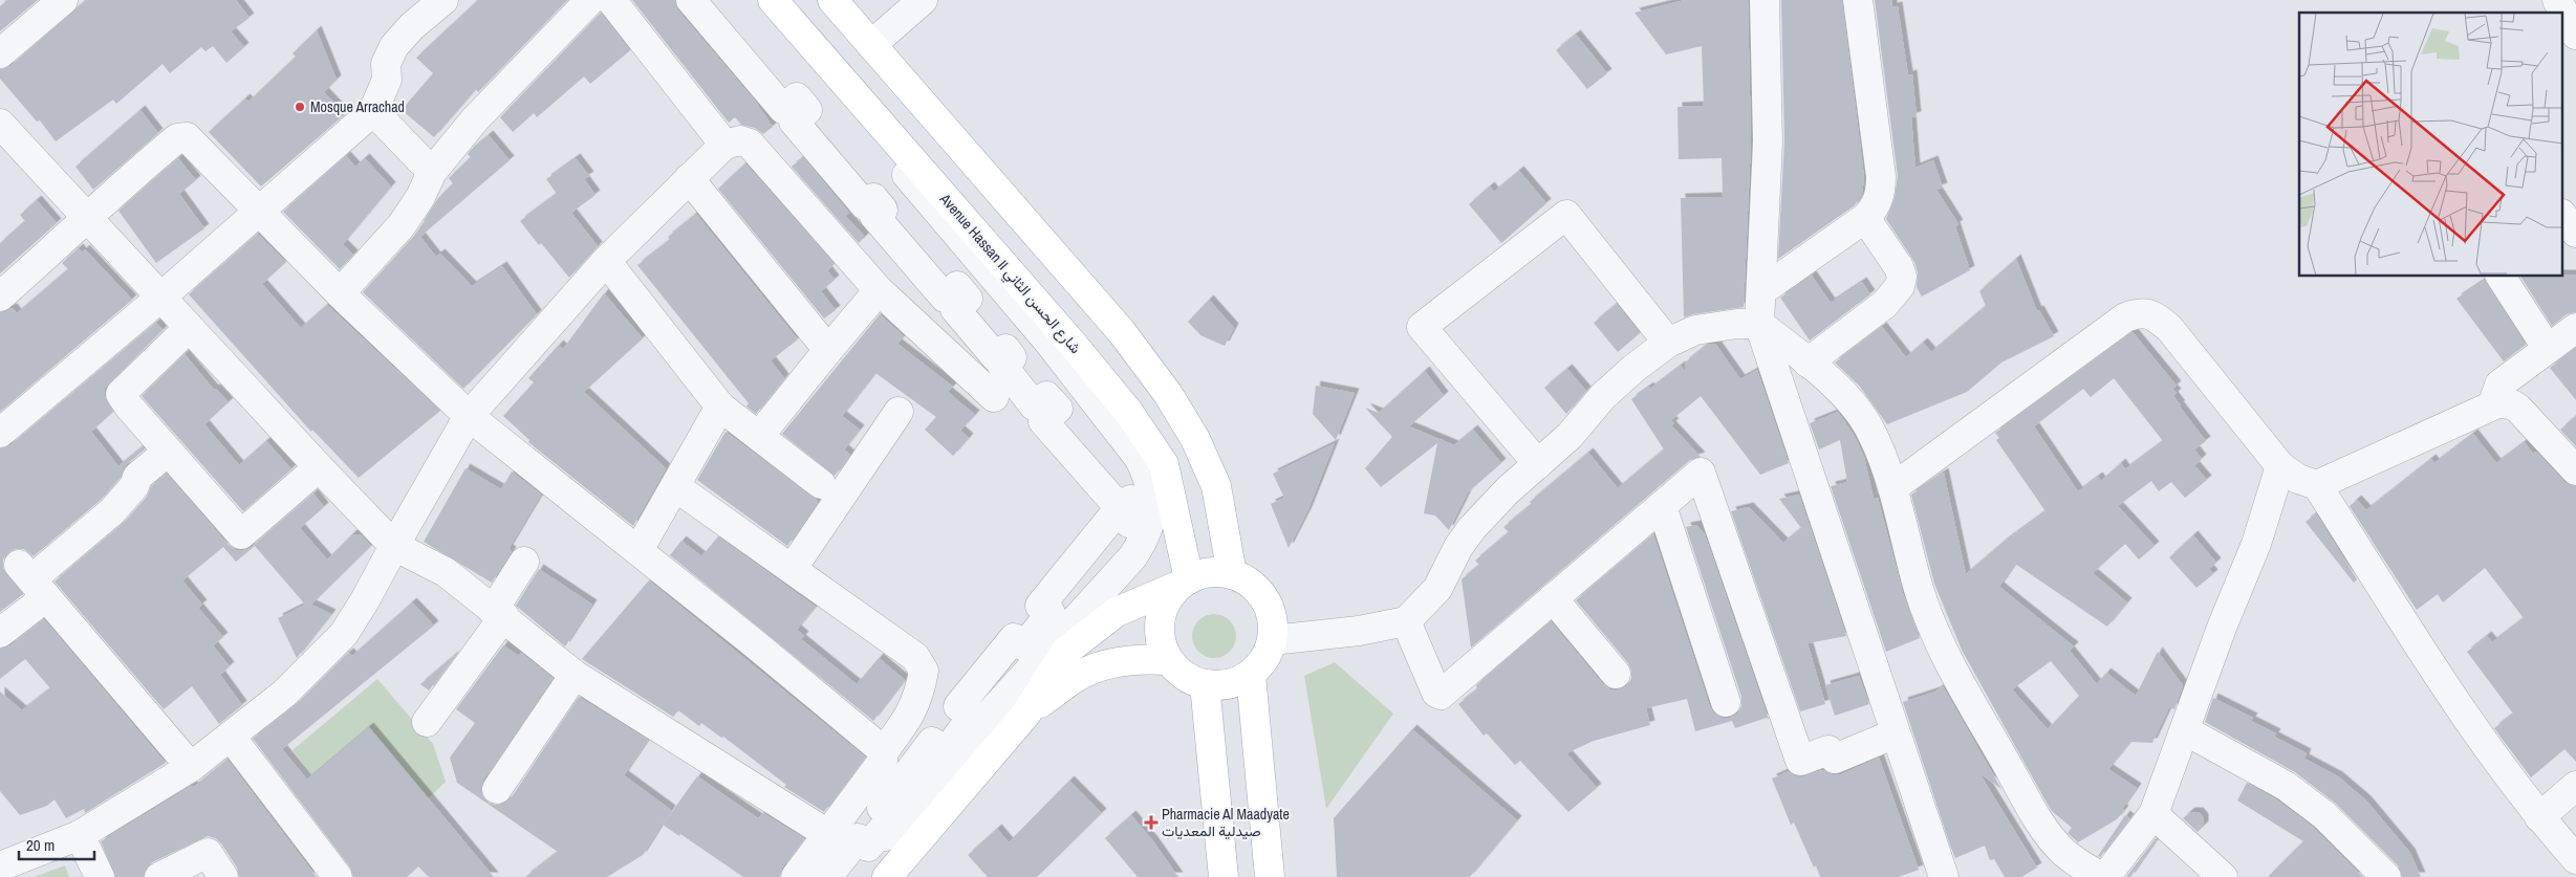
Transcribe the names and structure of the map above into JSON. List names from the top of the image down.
{
  "streets": {
    "main road": ["Avenue Hassan II شارع الحسن الثاني"]
  },
  "places": {
    "other": ["Mosque Arrachad"],
    "health": ["Pharmacie Al Maadyate صيدلية المعديات"]
  },
  "scale_bar": "20 m"
}
